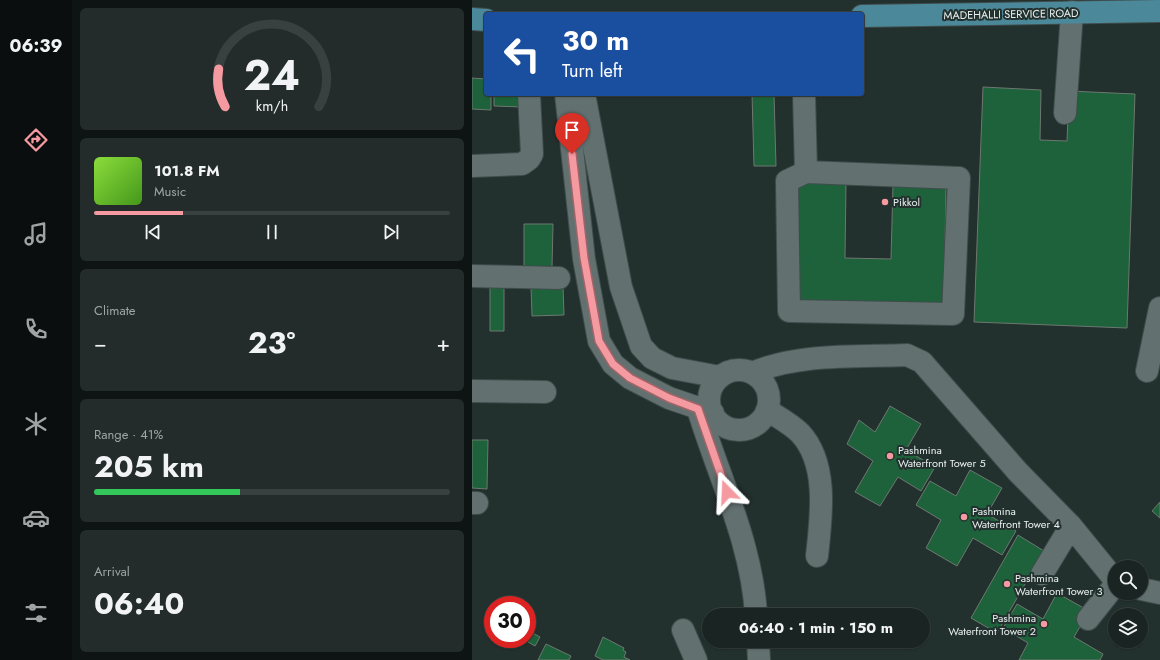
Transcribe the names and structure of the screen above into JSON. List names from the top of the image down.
{
  "streets": {
    "main road": ["MADEHALLI SERVICE ROAD"]
  },
  "places": [
    "Pikkol",
    "Pashmina Waterfront Tower 5",
    "Pashmina Waterfront Tower 4",
    "Pashmina Waterfront Tower 3",
    "Pashmina Waterfront Tower 2"
  ],
  "page": {
    "tabs": "06:39",
    "turn": ["30 m", "Turn left"],
    "song": ["101.8 FM", "Music"],
    "tile": [
      "Climate",
      ["Range · 41%", "205 km"],
      ["Arrival", "06:40"]
    ],
    "heat": ["−", "23°", "+"],
    "limit": "30",
    "trip": "06:40 · 1 min · 150 m",
    "gauge": ["24", "km/h"]
  }
}
